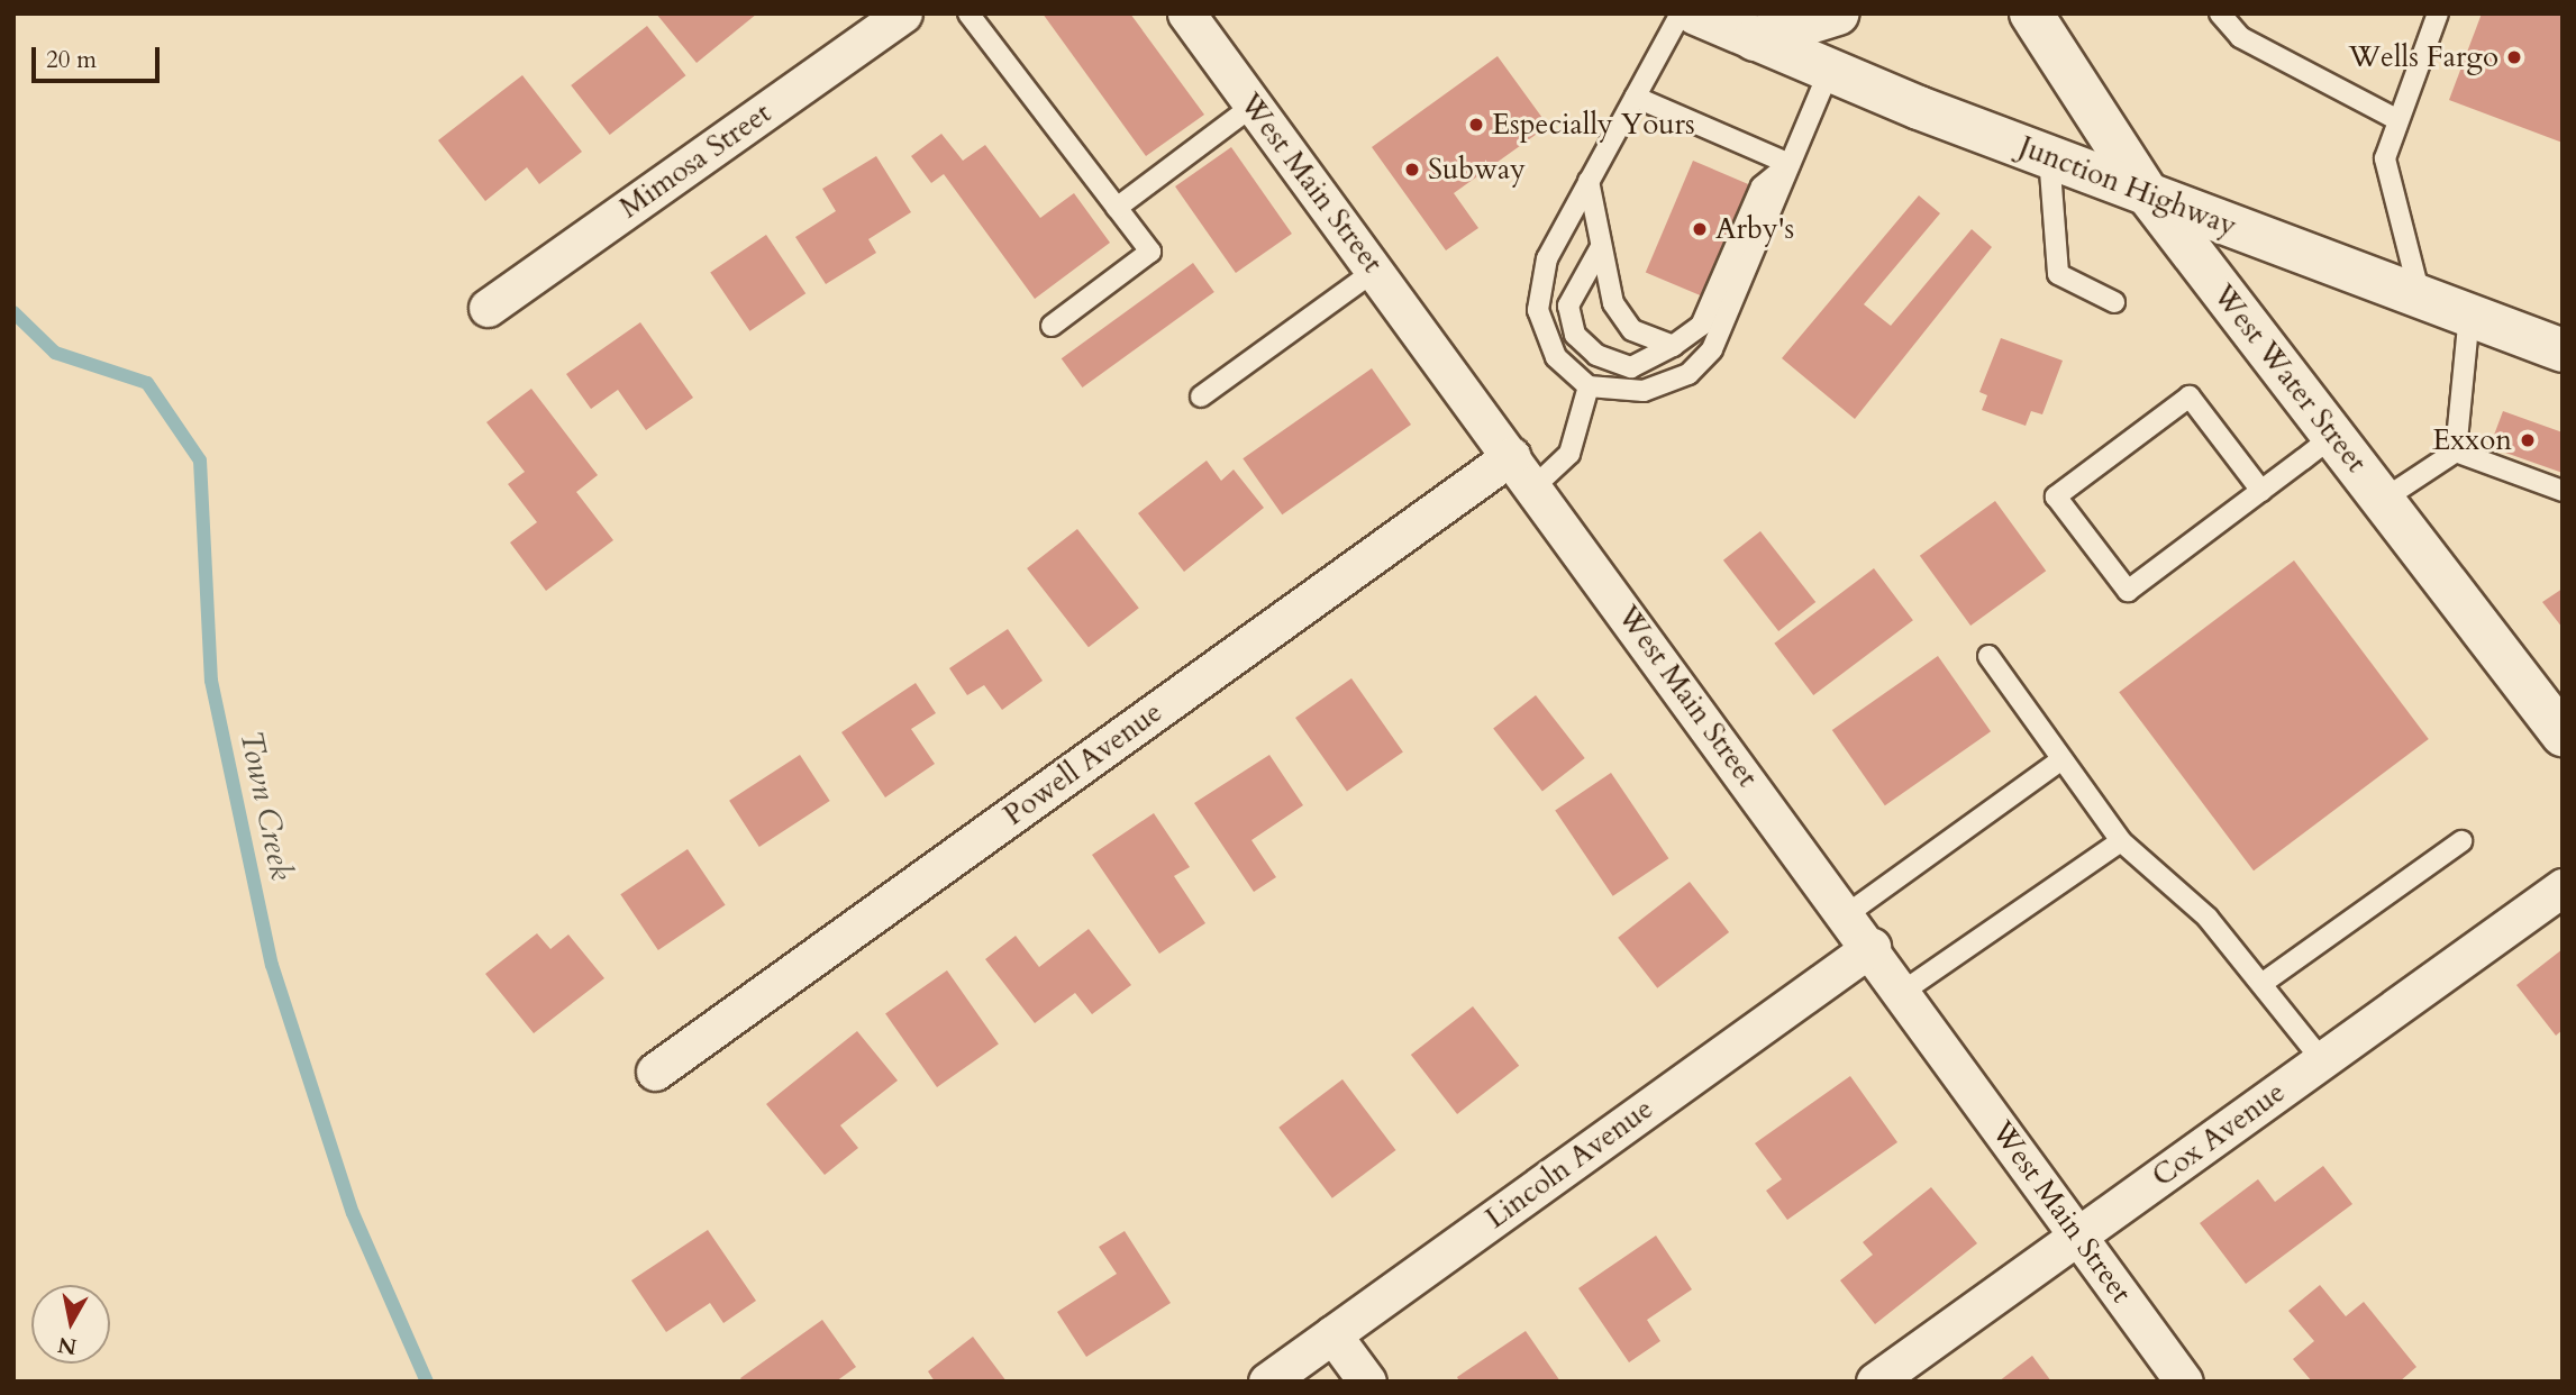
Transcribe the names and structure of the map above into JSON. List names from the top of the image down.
{
  "streets": {
    "main road": ["Junction Highway", "West Water Street"],
    "street": [
      "Mimosa Street",
      "West Main Street",
      "Powell Avenue",
      "Cox Avenue",
      "Lincoln Avenue"
    ]
  },
  "crossings": [
    ["West Main Street", "Powell Avenue"],
    ["West Main Street", "Cox Avenue"],
    ["West Main Street", "Lincoln Avenue"],
    ["Junction Highway", "West Water Street"]
  ],
  "water": ["Town Creek"],
  "places": [
    "Wells Fargo",
    "Especially Yours",
    "Subway",
    "Arby's",
    "Exxon"
  ],
  "scale_bar": "20 m",
  "north": "bottom"
}
